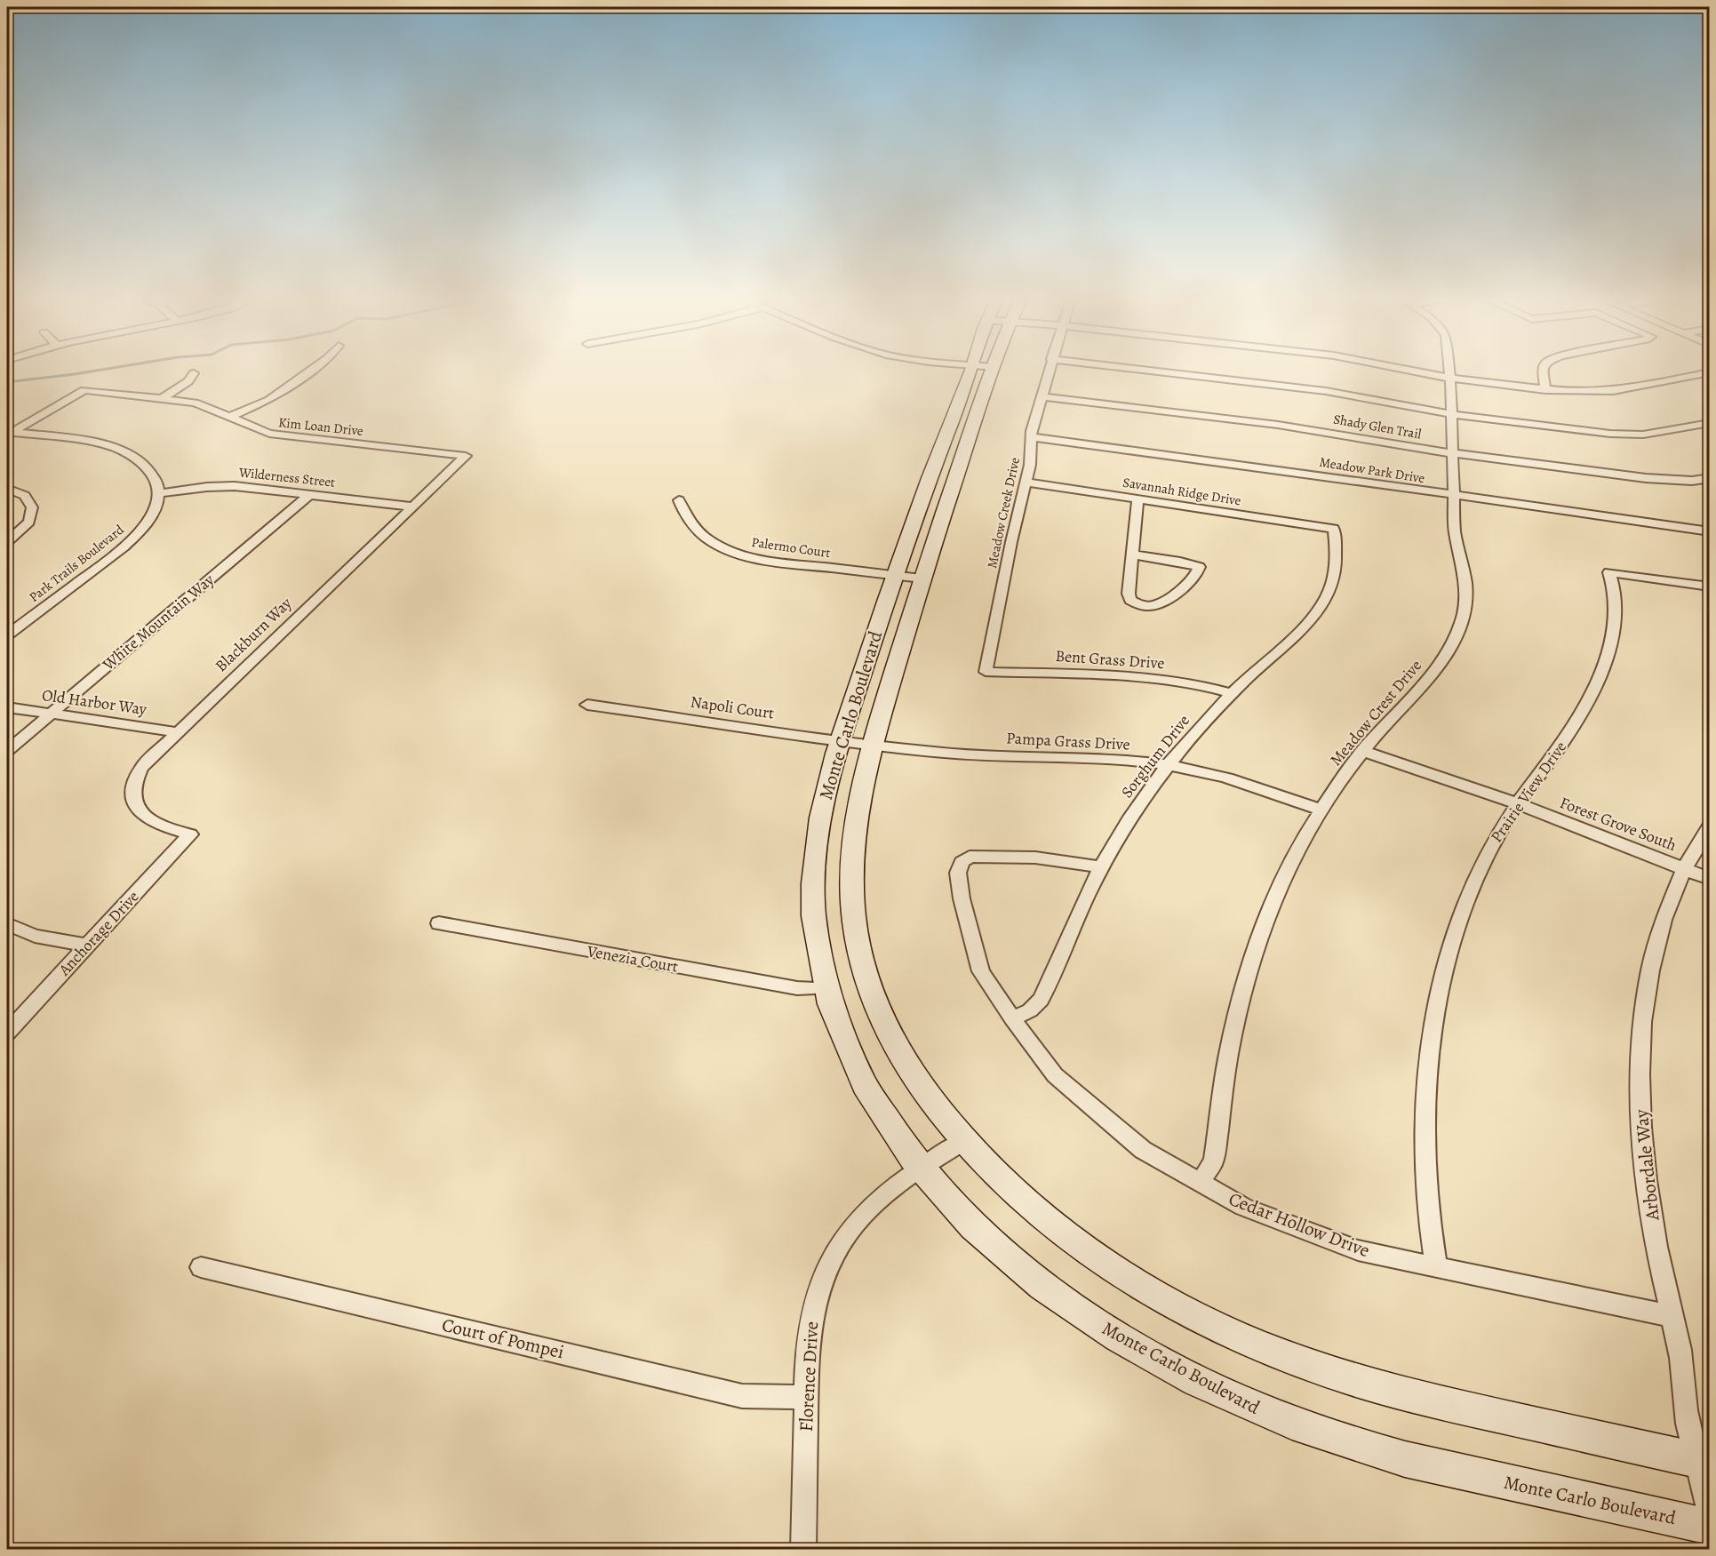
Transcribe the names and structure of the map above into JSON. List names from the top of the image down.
{
  "streets": {
    "main road": ["Monte Carlo Boulevard"],
    "street": [
      "Kim Loan Drive",
      "Shady Glen Trail",
      "Meadow Park Drive",
      "Wilderness Street",
      "Savannah Ridge Drive",
      "Meadow Creek Drive",
      "Palermo Court",
      "Park Trails Boulevard",
      "White Mountain Way",
      "Blackburn Way",
      "Bent Grass Drive",
      "Old Harbor Way",
      "Napoli Court",
      "Meadow Crest Drive",
      "Pampa Grass Drive",
      "Sorghum Drive",
      "Prairie View Drive",
      "Forest Grove South",
      "Anchorage Drive",
      "Venezia Court",
      "Arbordale Way",
      "Cedar Hollow Drive",
      "Court of Pompei",
      "Florence Drive"
    ]
  },
  "crossings": [
    ["Kim Loan Drive", "Blackburn Way"],
    ["Shady Glen Trail", "Meadow Creek Drive"],
    ["Shady Glen Trail", "Meadow Crest Drive"],
    ["Meadow Park Drive", "Meadow Creek Drive"],
    ["Meadow Park Drive", "Meadow Crest Drive"],
    ["Wilderness Street", "Park Trails Boulevard"],
    ["Wilderness Street", "White Mountain Way"],
    ["Wilderness Street", "Blackburn Way"],
    ["Savannah Ridge Drive", "Meadow Creek Drive"],
    ["Savannah Ridge Drive", "Sorghum Drive"],
    ["Meadow Creek Drive", "Bent Grass Drive"],
    ["Palermo Court", "Monte Carlo Boulevard"],
    ["White Mountain Way", "Old Harbor Way"],
    ["Blackburn Way", "Old Harbor Way"],
    ["Blackburn Way", "Anchorage Drive"],
    ["Bent Grass Drive", "Sorghum Drive"],
    ["Napoli Court", "Monte Carlo Boulevard"],
    ["Napoli Court", "Pampa Grass Drive"],
    ["Meadow Crest Drive", "Pampa Grass Drive"],
    ["Meadow Crest Drive", "Forest Grove South"],
    ["Meadow Crest Drive", "Cedar Hollow Drive"],
    ["Monte Carlo Boulevard", "Pampa Grass Drive"],
    ["Monte Carlo Boulevard", "Venezia Court"],
    ["Monte Carlo Boulevard", "Arbordale Way"],
    ["Monte Carlo Boulevard", "Florence Drive"],
    ["Pampa Grass Drive", "Sorghum Drive"],
    ["Sorghum Drive", "Cedar Hollow Drive"],
    ["Prairie View Drive", "Forest Grove South"],
    ["Prairie View Drive", "Cedar Hollow Drive"],
    ["Forest Grove South", "Arbordale Way"],
    ["Arbordale Way", "Cedar Hollow Drive"],
    ["Court of Pompei", "Florence Drive"]
  ]
}
